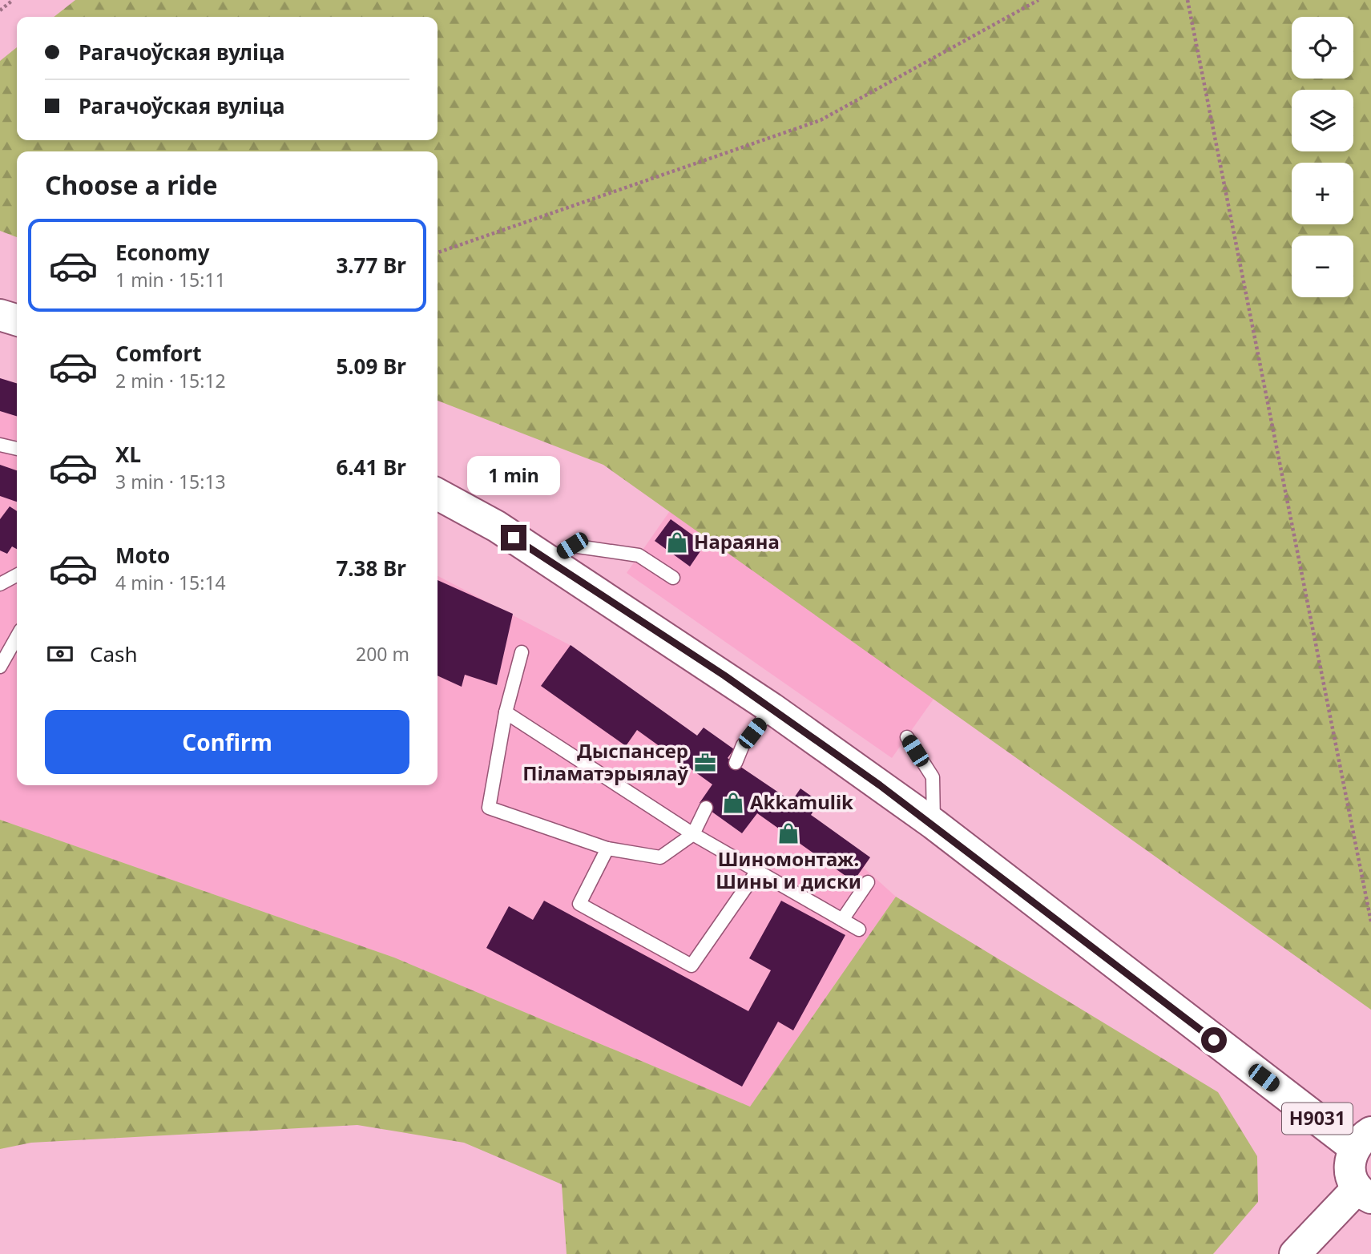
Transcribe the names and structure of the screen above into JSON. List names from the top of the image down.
{
  "streets": {
    "main road": ["Н9031"]
  },
  "places": {
    "shop": ["Нараяна", "Akkamulik", "Шиномонтаж. Шины и диски"],
    "office": ["Дыспансер Піламатэрыялаў"]
  },
  "page": {
    "map_buttons": ["+", "−"],
    "banner": ["Рагачоўская вуліца", "Рагачоўская вуліца"],
    "heading": "Choose a ride",
    "list": [
      {
        "name": "Economy",
        "note": "1 min · 15:11",
        "value": "3.77 Br"
      },
      {
        "name": "Comfort",
        "note": "2 min · 15:12",
        "value": "5.09 Br"
      },
      {
        "name": "XL",
        "note": "3 min · 15:13",
        "value": "6.41 Br"
      },
      {
        "name": "Moto",
        "note": "4 min · 15:14",
        "value": "7.38 Br"
      }
    ],
    "bubble": "1 min",
    "pay": ["Cash", "200 m"],
    "buttons": "Confirm"
  }
}
